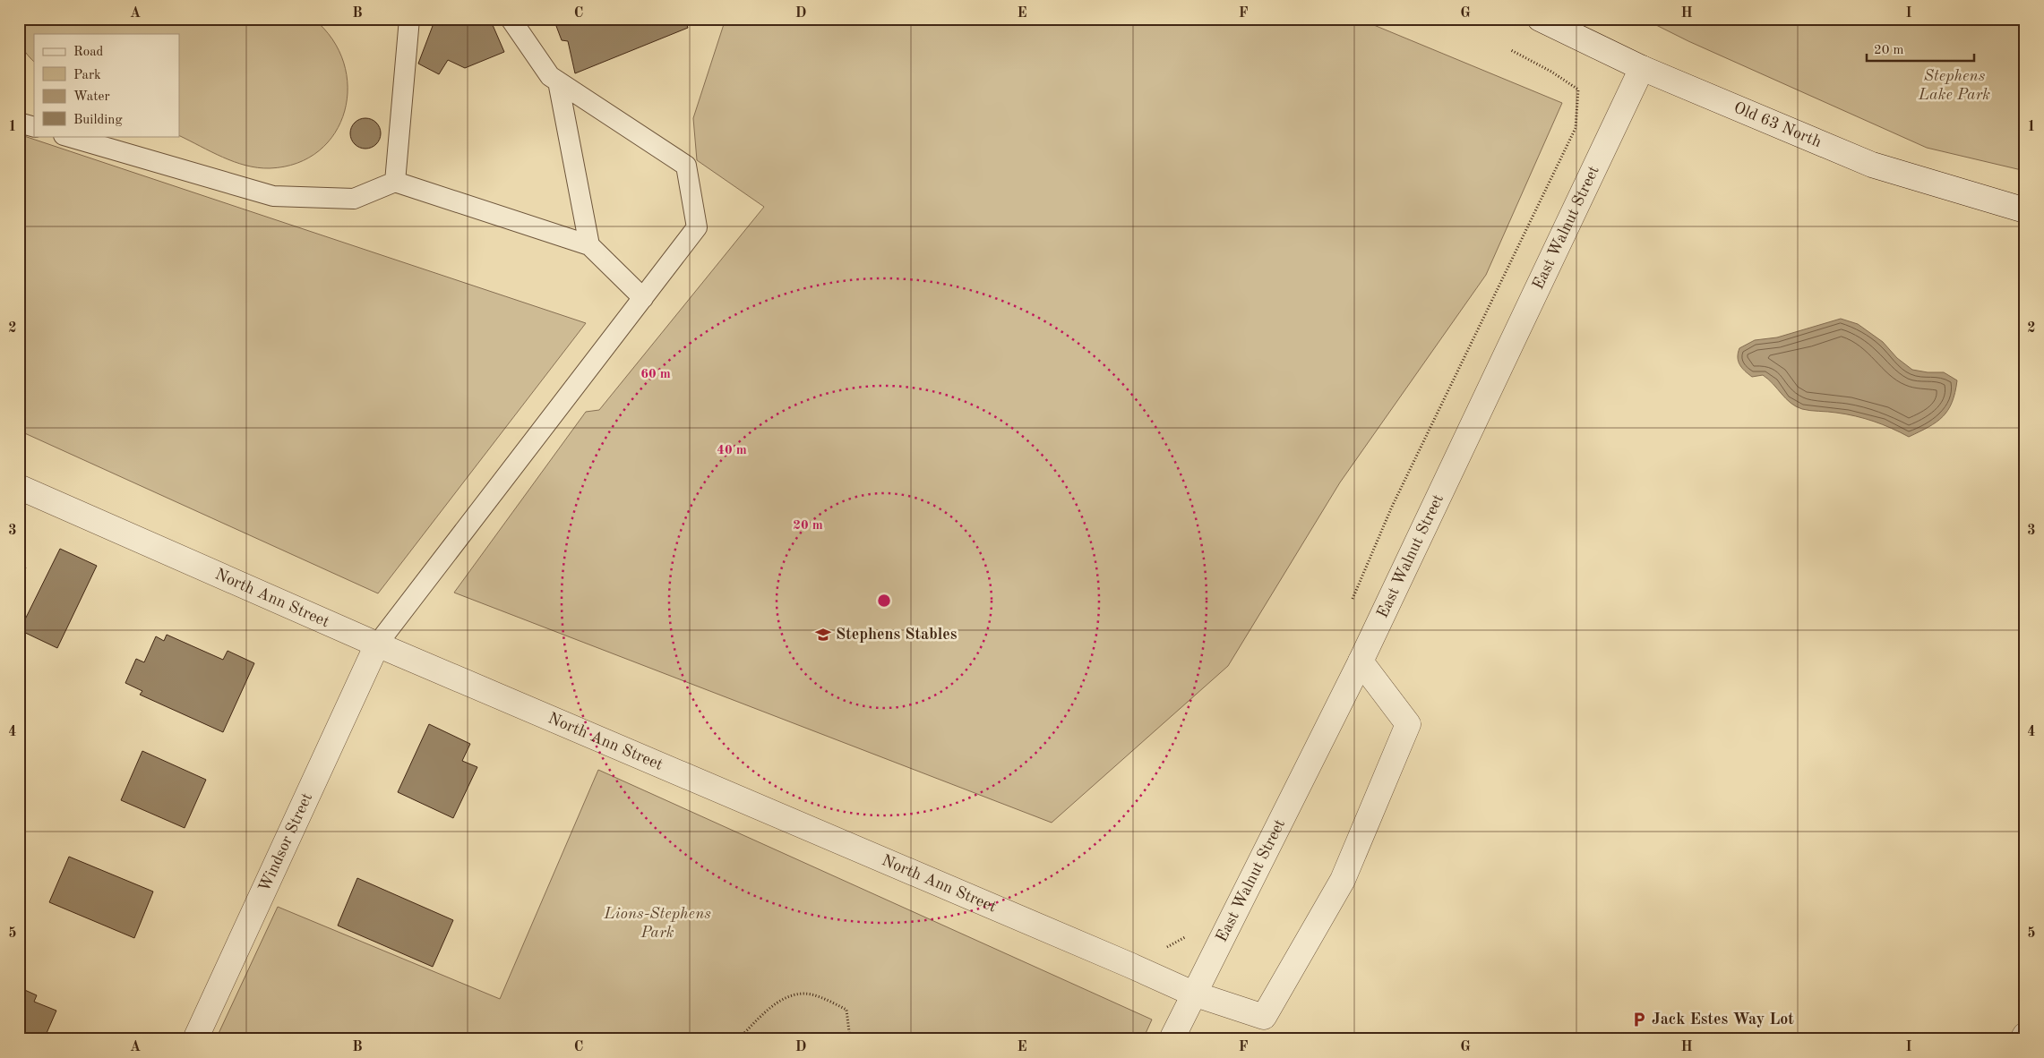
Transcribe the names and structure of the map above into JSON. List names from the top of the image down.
{
  "streets": {
    "street": [
      "Old 63 North",
      "East Walnut Street",
      "North Ann Street",
      "Windsor Street"
    ]
  },
  "crossings": [
    ["Old 63 North", "East Walnut Street"],
    ["East Walnut Street", "North Ann Street"],
    ["North Ann Street", "Windsor Street"]
  ],
  "parks": ["Stephens Lake Park", "Lions-Stephens Park"],
  "places": {
    "school or university": ["Stephens Stables"],
    "parking": ["Jack Estes Way Lot"]
  },
  "legend": [
    "Road",
    "Park",
    "Water",
    "Building"
  ],
  "scale_bar": "20 m",
  "grid": {
    "columns": [
      "A",
      "B",
      "C",
      "D",
      "E",
      "F",
      "G",
      "H",
      "I"
    ],
    "rows": [
      "1",
      "2",
      "3",
      "4",
      "5"
    ]
  },
  "rings": ["60 m", "40 m", "20 m"]
}
